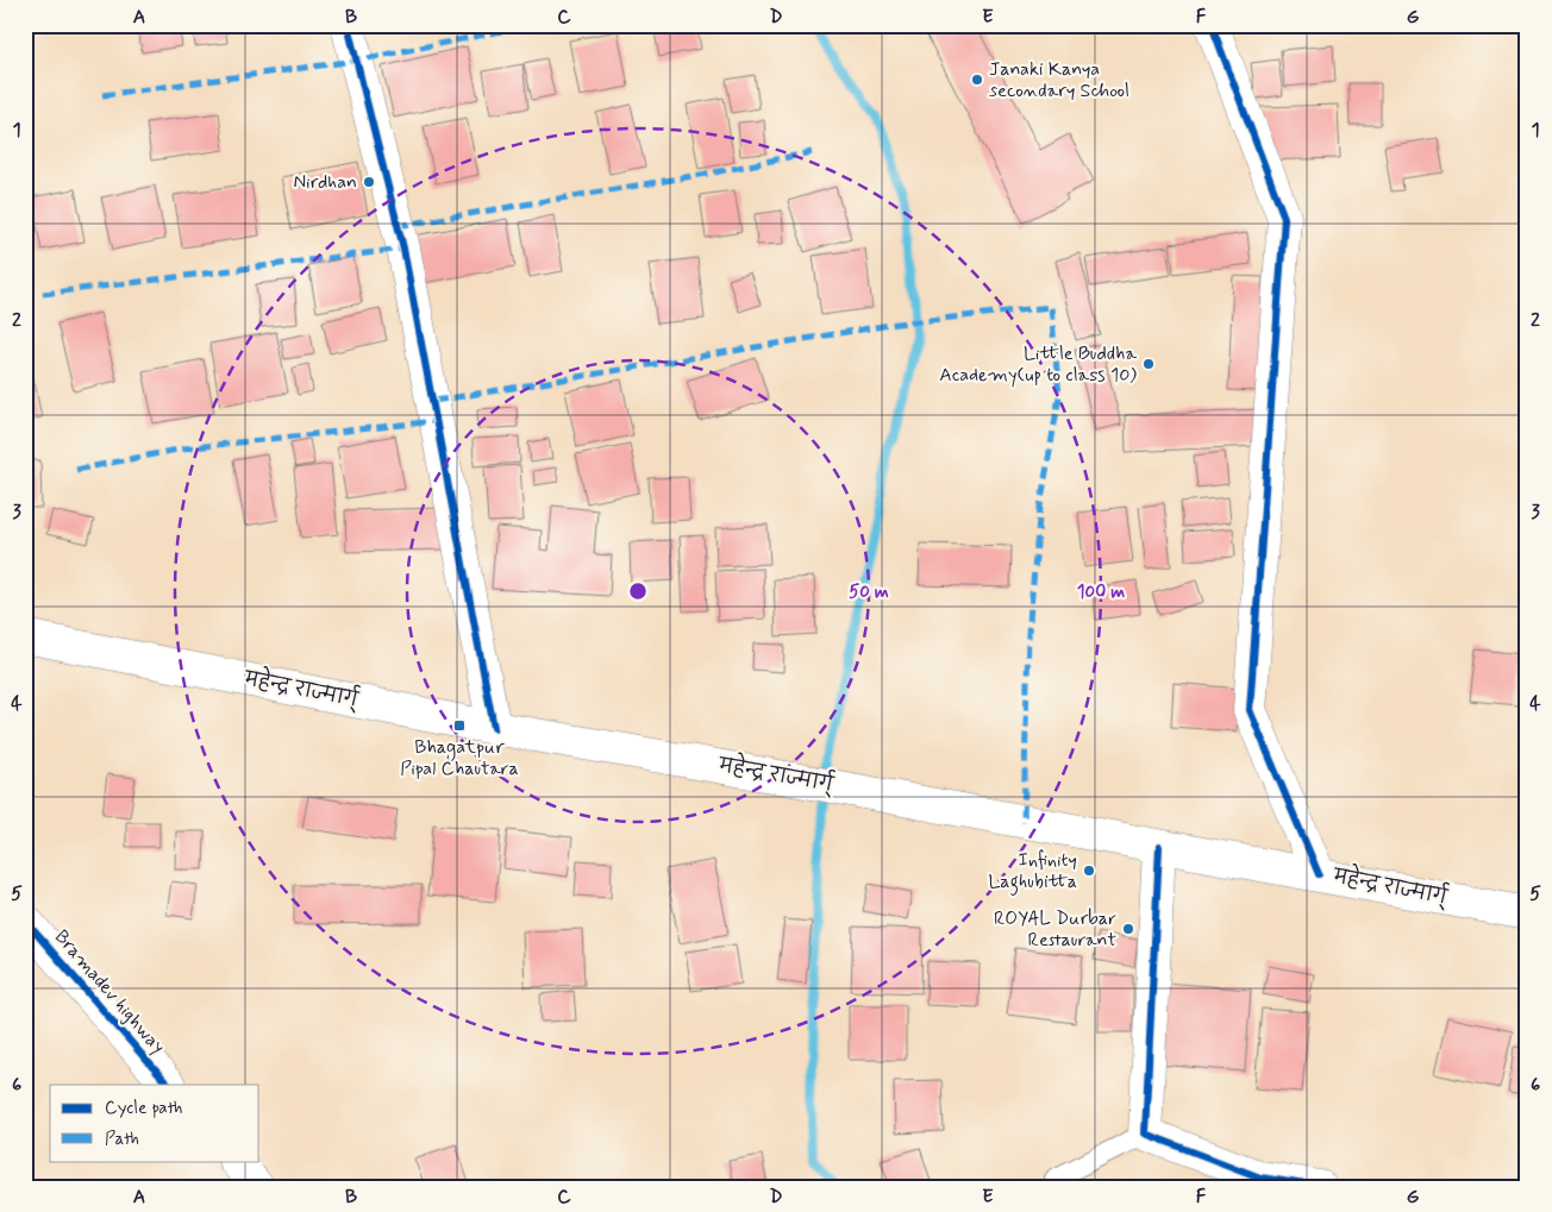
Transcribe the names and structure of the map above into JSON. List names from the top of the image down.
{
  "streets": {
    "main road": ["महेन्द्र राज्मार्ग्", "Bramadev highway"]
  },
  "places": {
    "other": [
      "Janaki Kanya secondary School",
      "Nirdhan",
      "Little Buddha Academy(up to class 10)",
      "Infinity Laghubitta",
      "ROYAL Durbar Restaurant"
    ],
    "transit": ["Bhagatpur Pipal Chautara"]
  },
  "legend": ["Cycle path", "Path"],
  "grid": {
    "columns": [
      "A",
      "B",
      "C",
      "D",
      "E",
      "F",
      "G"
    ],
    "rows": [
      "1",
      "2",
      "3",
      "4",
      "5",
      "6"
    ]
  },
  "rings": ["50 m", "100 m"]
}
